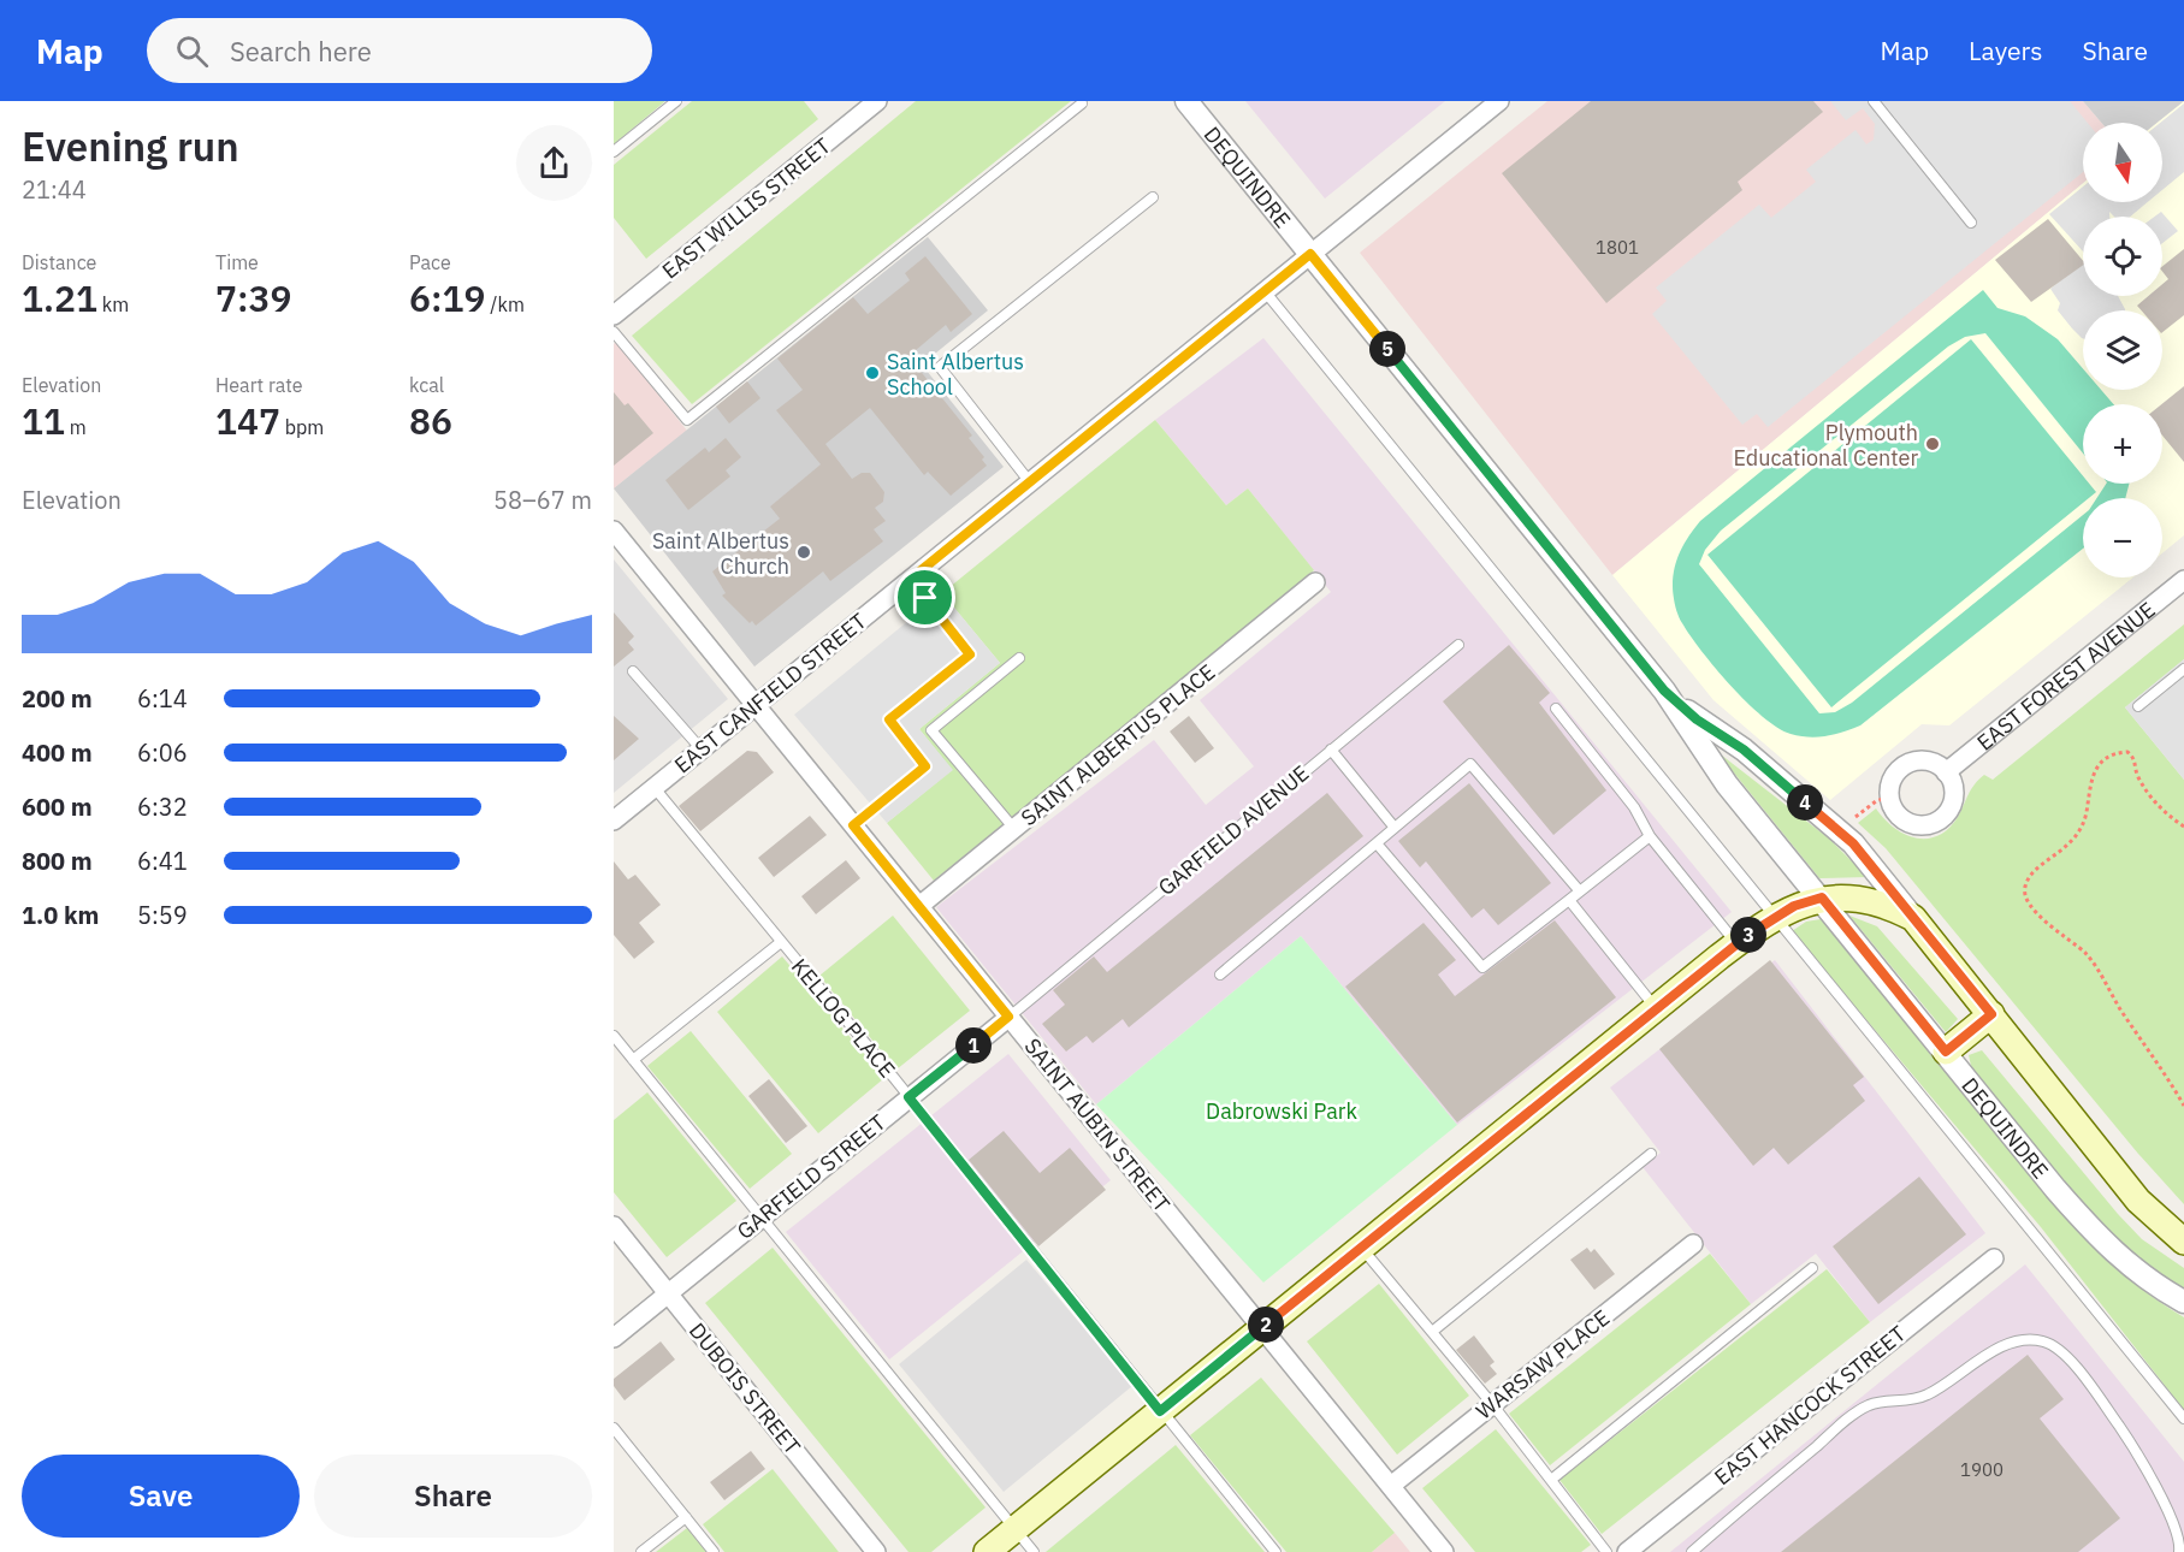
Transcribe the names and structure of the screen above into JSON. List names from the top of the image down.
{
  "streets": {
    "main road": ["DEQUINDRE"],
    "street": [
      "EAST WILLIS STREET",
      "EAST FOREST AVENUE",
      "EAST CANFIELD STREET",
      "SAINT ALBERTUS PLACE",
      "SAINT AUBIN STREET",
      "GARFIELD STREET",
      "WARSAW PLACE",
      "DUBOIS STREET",
      "EAST HANCOCK STREET"
    ],
    "lane": ["GARFIELD AVENUE", "KELLOG PLACE"]
  },
  "crossings": [
    ["DEQUINDRE", "EAST CANFIELD STREET"],
    ["EAST CANFIELD STREET", "KELLOG PLACE"],
    ["EAST CANFIELD STREET", "SAINT AUBIN STREET"],
    ["SAINT ALBERTUS PLACE", "SAINT AUBIN STREET"],
    ["GARFIELD AVENUE", "SAINT AUBIN STREET"],
    ["GARFIELD AVENUE", "GARFIELD STREET"],
    ["KELLOG PLACE", "GARFIELD STREET"],
    ["SAINT AUBIN STREET", "GARFIELD STREET"],
    ["SAINT AUBIN STREET", "WARSAW PLACE"],
    ["GARFIELD STREET", "DUBOIS STREET"]
  ],
  "parks": ["Dabrowski Park"],
  "places": ["Saint Albertus School", "Plymouth Educational Center", "Saint Albertus Church"],
  "house_numbers": ["1801", "1900"],
  "north": "bottom",
  "page": {
    "header": "Map",
    "search": "Search here",
    "nav": ["Map", "Layers", "Share"],
    "heading": ["Evening run", "21:44"],
    "map_buttons": ["+", "−"],
    "stats": [
      ["Distance", "1.21 km"],
      ["Time", "7:39"],
      ["Pace", "6:19 /km"],
      ["Elevation", "11 m"],
      ["Heart rate", "147 bpm"],
      ["kcal", "86"]
    ],
    "pins": [
      "5",
      "4",
      "3",
      "1",
      "2"
    ],
    "chart": ["Elevation", "58–67 m"],
    "list": [
      {
        "name": "200 m",
        "note": "6:14"
      },
      {
        "name": "400 m",
        "note": "6:06"
      },
      {
        "name": "600 m",
        "note": "6:32"
      },
      {
        "name": "800 m",
        "note": "6:41"
      },
      {
        "name": "1.0 km",
        "note": "5:59"
      }
    ],
    "buttons": ["Save", "Share"]
  }
}
